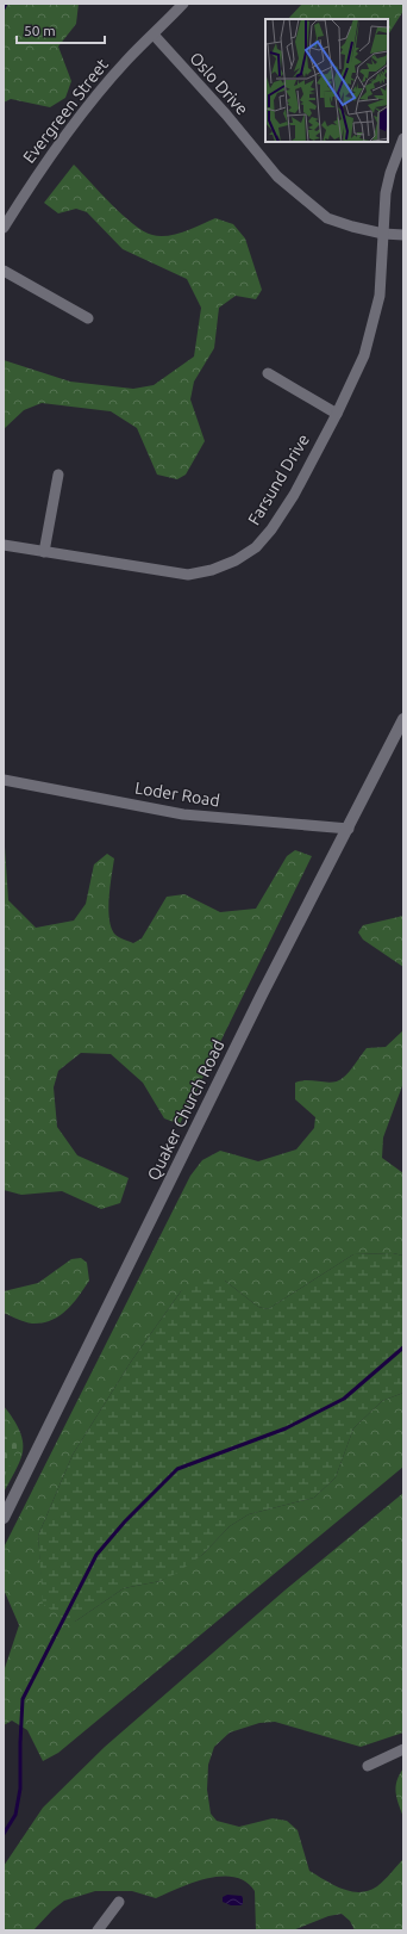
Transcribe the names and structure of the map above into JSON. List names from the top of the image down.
{
  "streets": {
    "street": [
      "Oslo Drive",
      "Evergreen Street",
      "Farsund Drive",
      "Loder Road",
      "Quaker Church Road"
    ]
  },
  "crossings": [
    ["Oslo Drive", "Evergreen Street"],
    ["Oslo Drive", "Farsund Drive"],
    ["Loder Road", "Quaker Church Road"]
  ],
  "scale_bar": "50 m"
}
